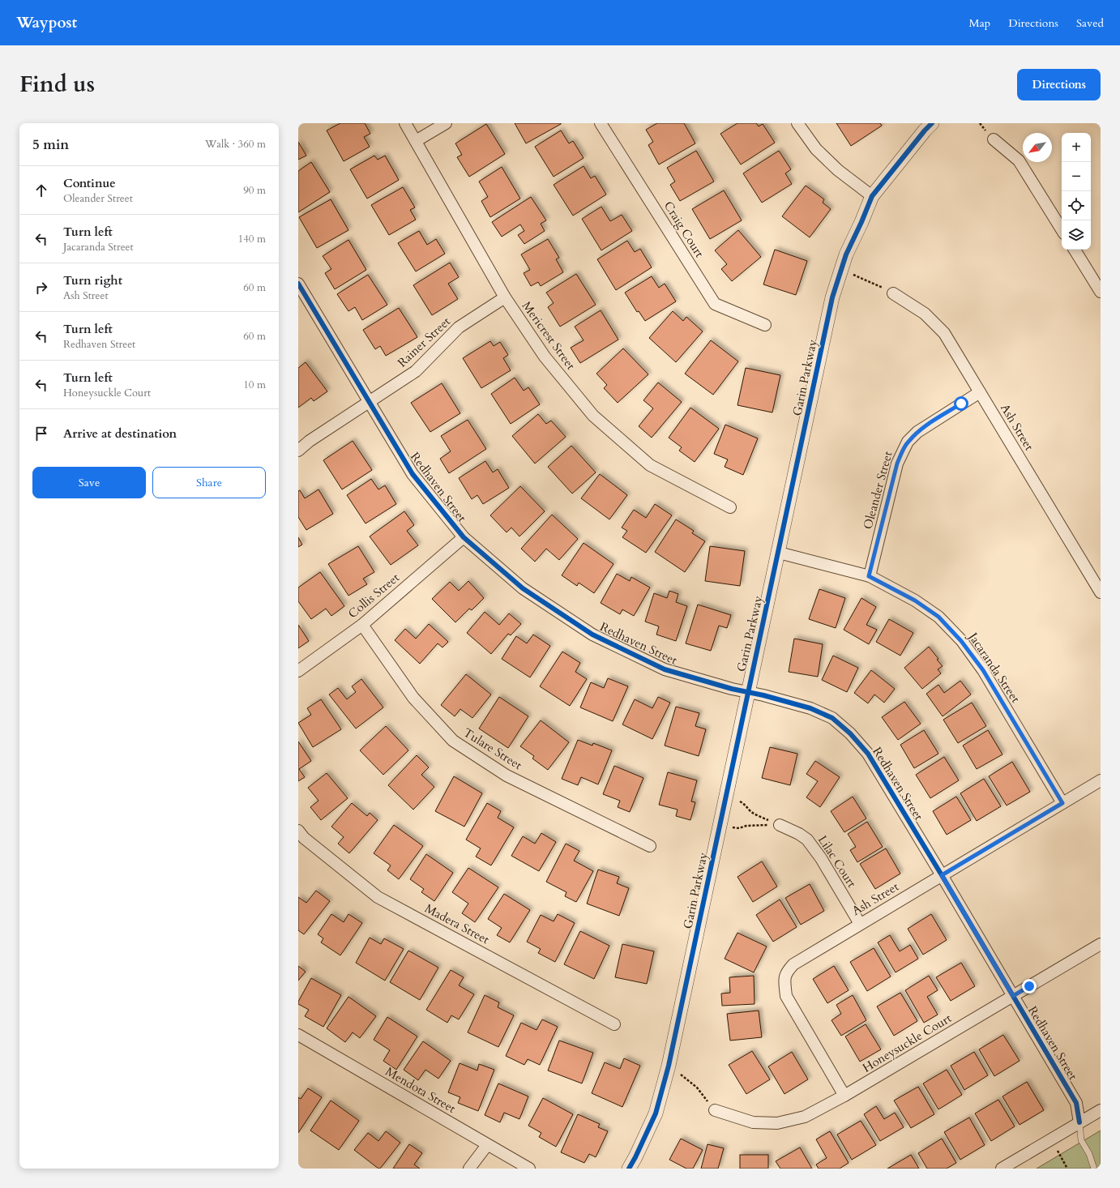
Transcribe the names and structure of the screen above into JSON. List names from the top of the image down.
{
  "streets": {
    "street": [
      "Craig Court",
      "Mericrest Street",
      "Rainer Street",
      "Garin Parkway",
      "Ash Street",
      "Redhaven Street",
      "Oleander Street",
      "Collis Street",
      "Jacaranda Street",
      "Tulare Street",
      "Lilac Court",
      "Madera Street",
      "Honeysuckle Court",
      "Mendota Street"
    ]
  },
  "crossings": [
    ["Mericrest Street", "Rainer Street"],
    ["Rainer Street", "Redhaven Street"],
    ["Garin Parkway", "Redhaven Street"],
    ["Garin Parkway", "Jacaranda Street"],
    ["Ash Street", "Redhaven Street"],
    ["Ash Street", "Oleander Street"],
    ["Ash Street", "Jacaranda Street"],
    ["Ash Street", "Lilac Court"],
    ["Ash Street", "Honeysuckle Court"],
    ["Redhaven Street", "Collis Street"],
    ["Redhaven Street", "Honeysuckle Court"],
    ["Oleander Street", "Jacaranda Street"],
    ["Collis Street", "Tulare Street"]
  ],
  "north": "bottom left",
  "page": {
    "header": "Waypost",
    "nav": ["Map", "Directions", "Saved"],
    "title": "Find us",
    "buttons": [
      "Directions",
      ["Save", "Share"]
    ],
    "heading": ["5 min", "Walk · 360 m"],
    "map_buttons": ["+", "−"],
    "list": [
      ["Continue", "Oleander Street", "90 m"],
      ["Turn left", "Jacaranda Street", "140 m"],
      ["Turn right", "Ash Street", "60 m"],
      ["Turn left", "Redhaven Street", "60 m"],
      ["Turn left", "Honeysuckle Court", "10 m"],
      "Arrive at destination"
    ]
  }
}
